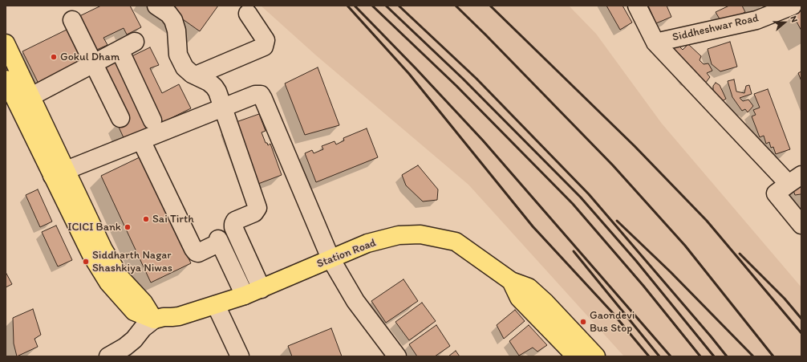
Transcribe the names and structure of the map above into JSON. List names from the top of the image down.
{
  "streets": {
    "main road": ["Station Road"],
    "street": ["Siddheshwar Road"]
  },
  "places": [
    "Gokul Dham",
    "Sai Tirth",
    "ICICI Bank",
    "Siddharth Nagar Shashkiya Niwas",
    "Gaondevi Bus Stop"
  ],
  "north": "right"
}
